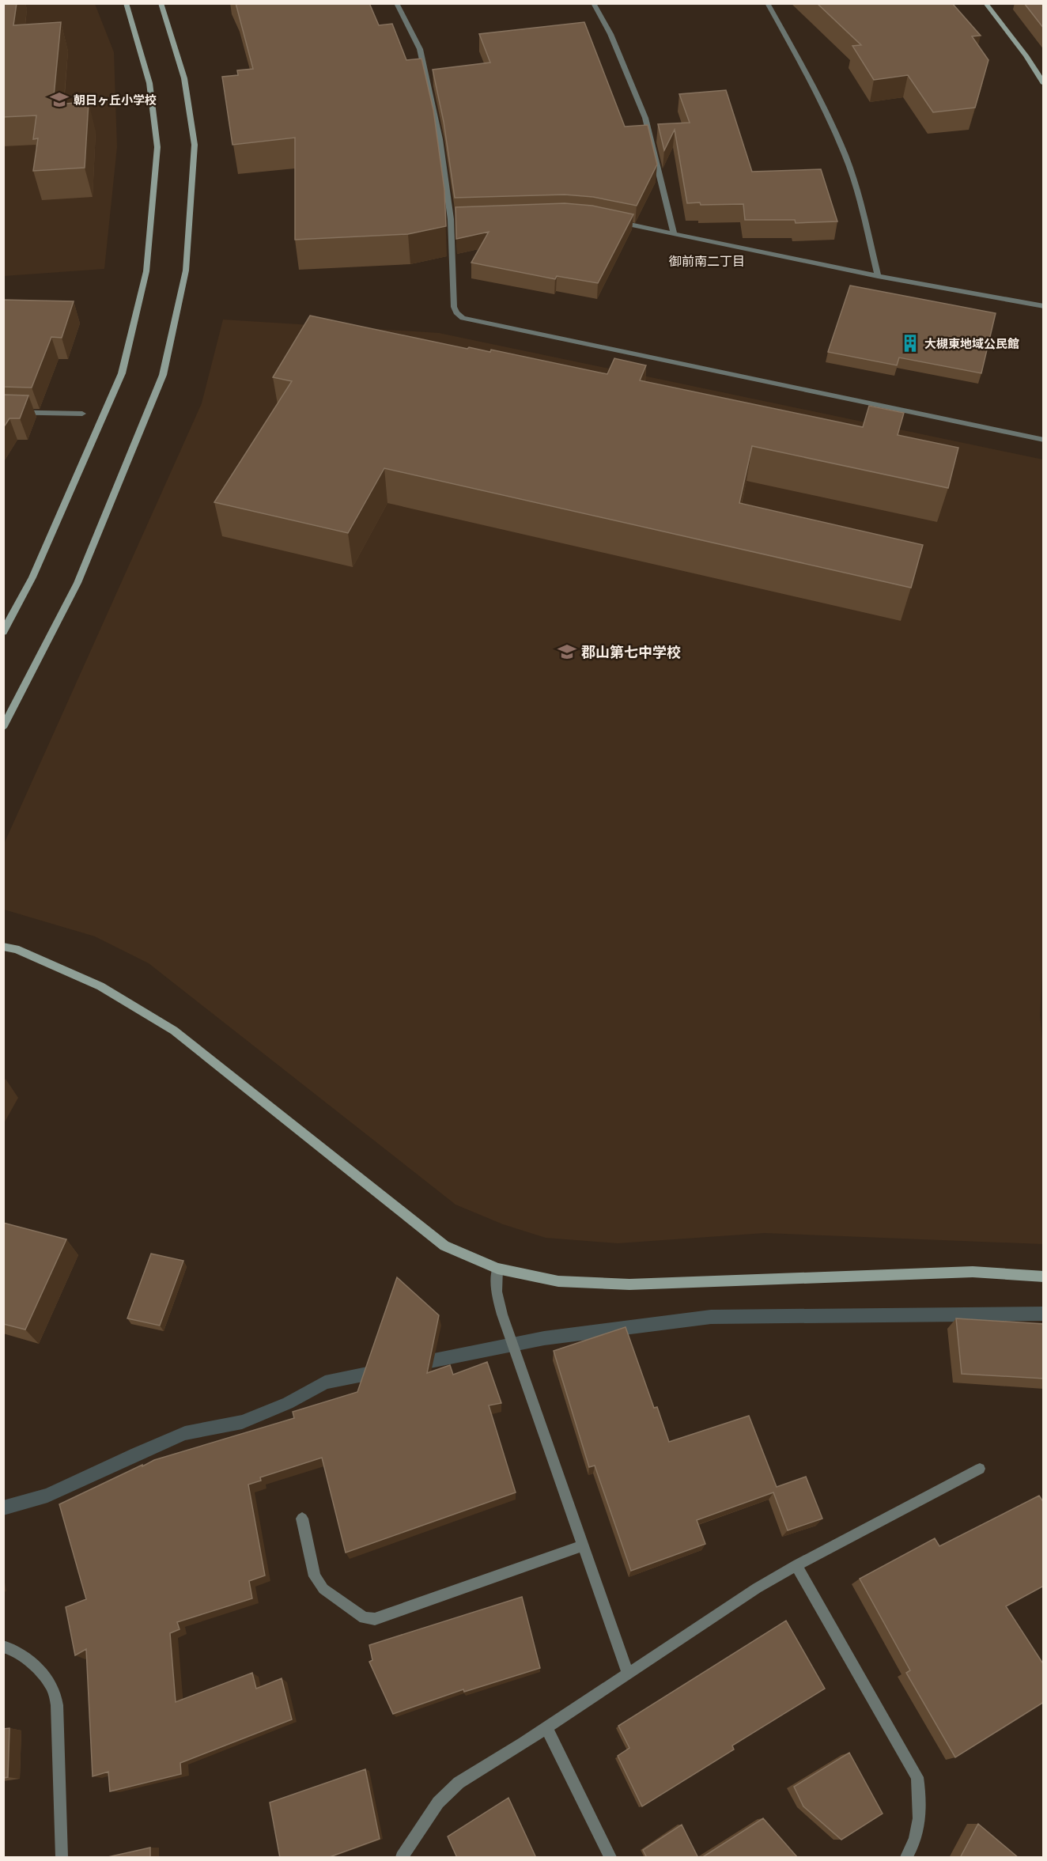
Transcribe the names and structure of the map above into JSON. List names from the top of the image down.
{
  "districts": ["御前南二丁目"],
  "places": {
    "school or university": ["朝日ヶ丘小学校", "郡山第七中学校"],
    "building": ["大槻東地域公民館"]
  }
}
